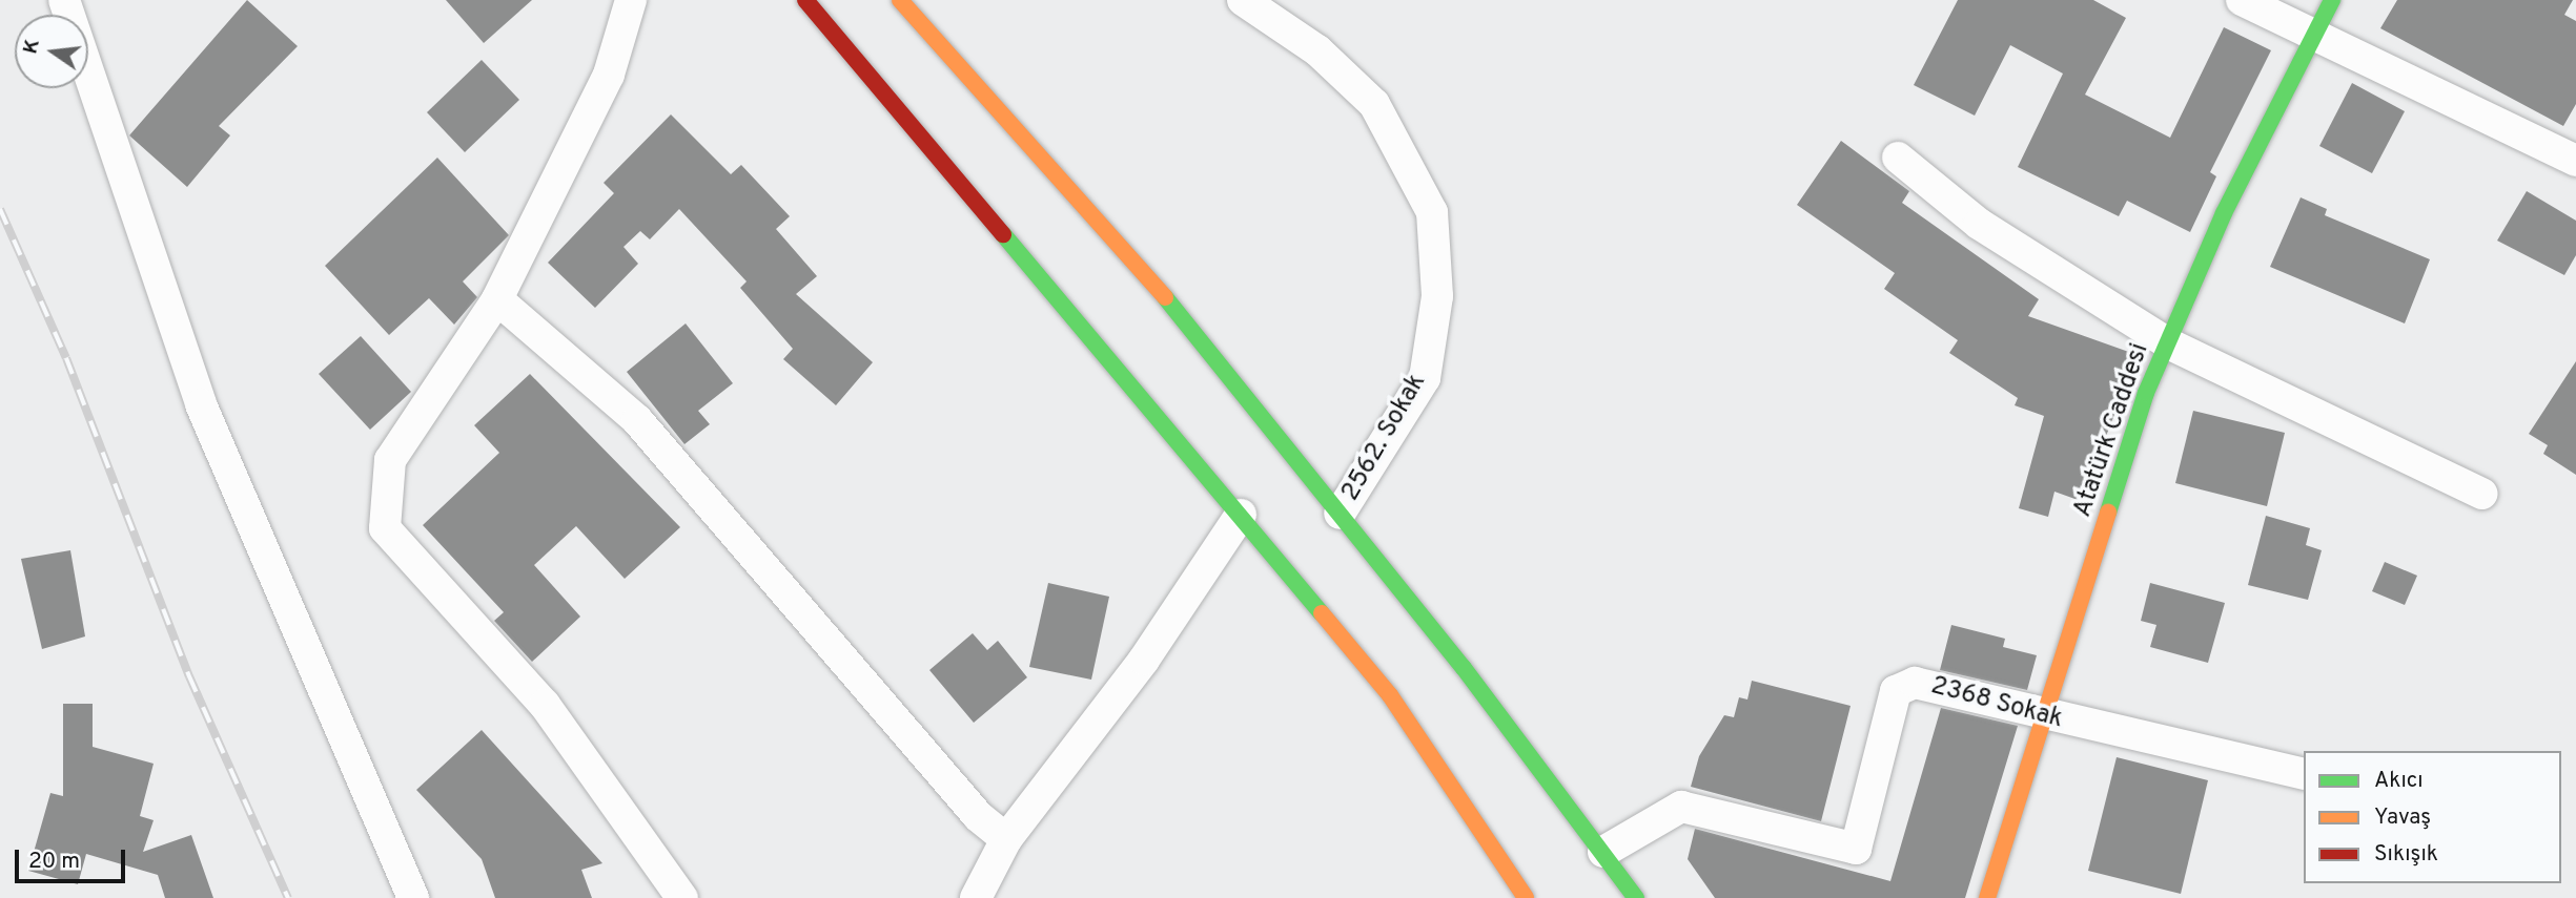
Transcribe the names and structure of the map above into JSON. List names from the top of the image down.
{
  "streets": {
    "main road": ["Atatürk Caddesi"],
    "street": ["2562. Sokak", "2368 Sokak"]
  },
  "crossings": [
    ["Atatürk Caddesi", "2368 Sokak"]
  ],
  "legend": ["Akıcı", "Yavaş", "Sıkışık"],
  "scale_bar": "20 m",
  "north": "left"
}
